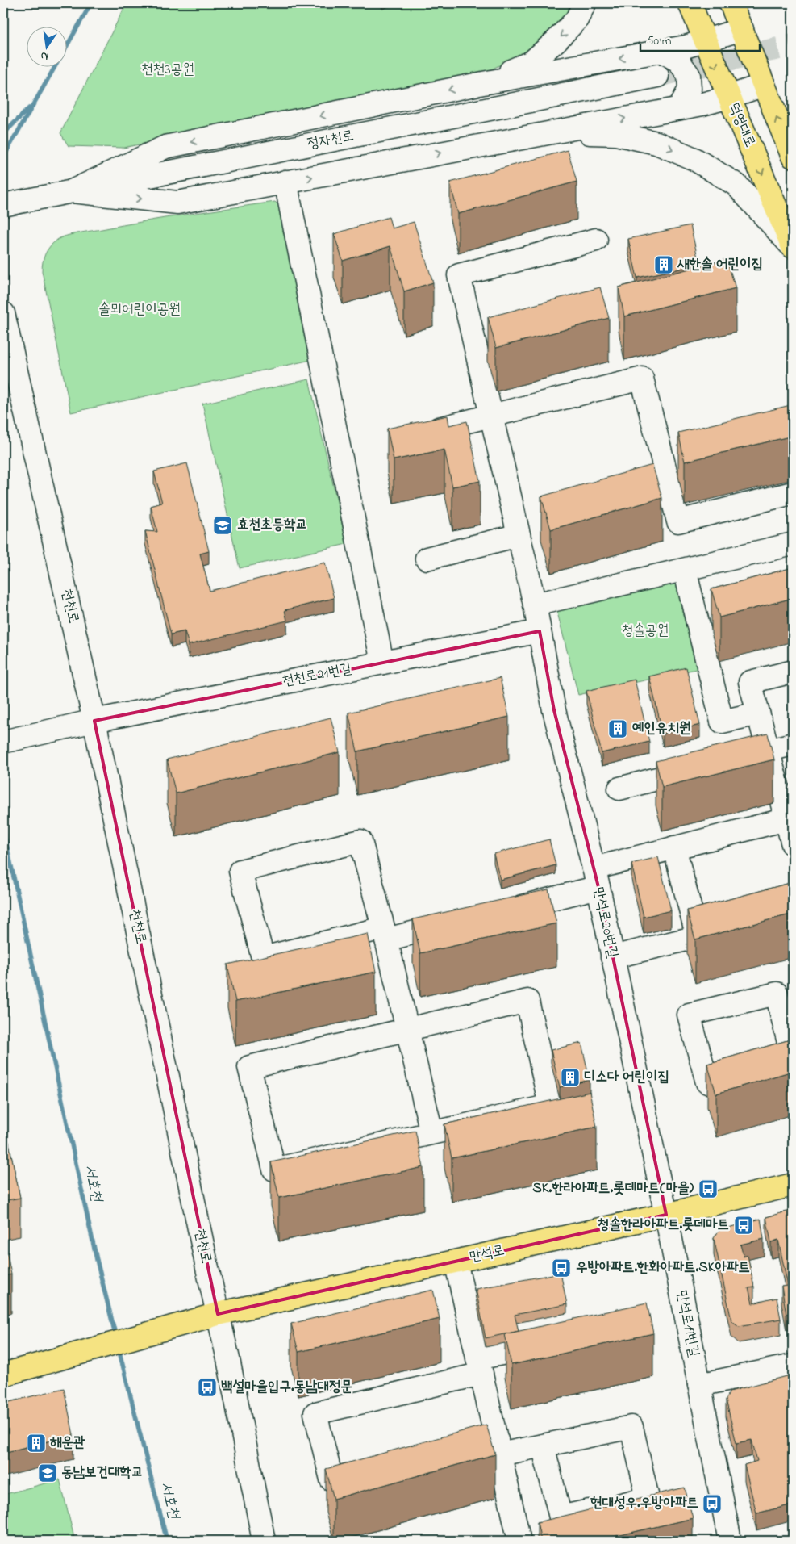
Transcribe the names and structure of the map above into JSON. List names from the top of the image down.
{
  "streets": {
    "main road": ["덕영대로", "만석로"],
    "street": [
      "정자천로",
      "천천로",
      "천천로21번길",
      "만석로20번길",
      "만석로19번길"
    ]
  },
  "crossings": [
    ["천천로", "천천로21번길"],
    ["천천로", "만석로"],
    ["천천로21번길", "만석로20번길"],
    ["만석로20번길", "만석로"],
    ["만석로20번길", "만석로19번길"],
    ["만석로", "만석로19번길"]
  ],
  "water": ["서호천"],
  "parks": ["천천3공원", "솔뫼어린이공원", "청솔공원"],
  "places": {
    "building": [
      "새한솔 어린이집",
      "예인유치원",
      "디소다 어린이집",
      "해운관"
    ],
    "school or university": ["효천초등학교", "동남보건대학교"],
    "bus stop": [
      "SK.한라아파트.롯데마트(마을)",
      "청솔한라아파트.롯데마트",
      "우방아파트.한화아파트.SK아파트",
      "백설마을입구.동남대정문",
      "현대성우.우방아파트"
    ]
  },
  "scale_bar": "50 m",
  "north": "bottom"
}
